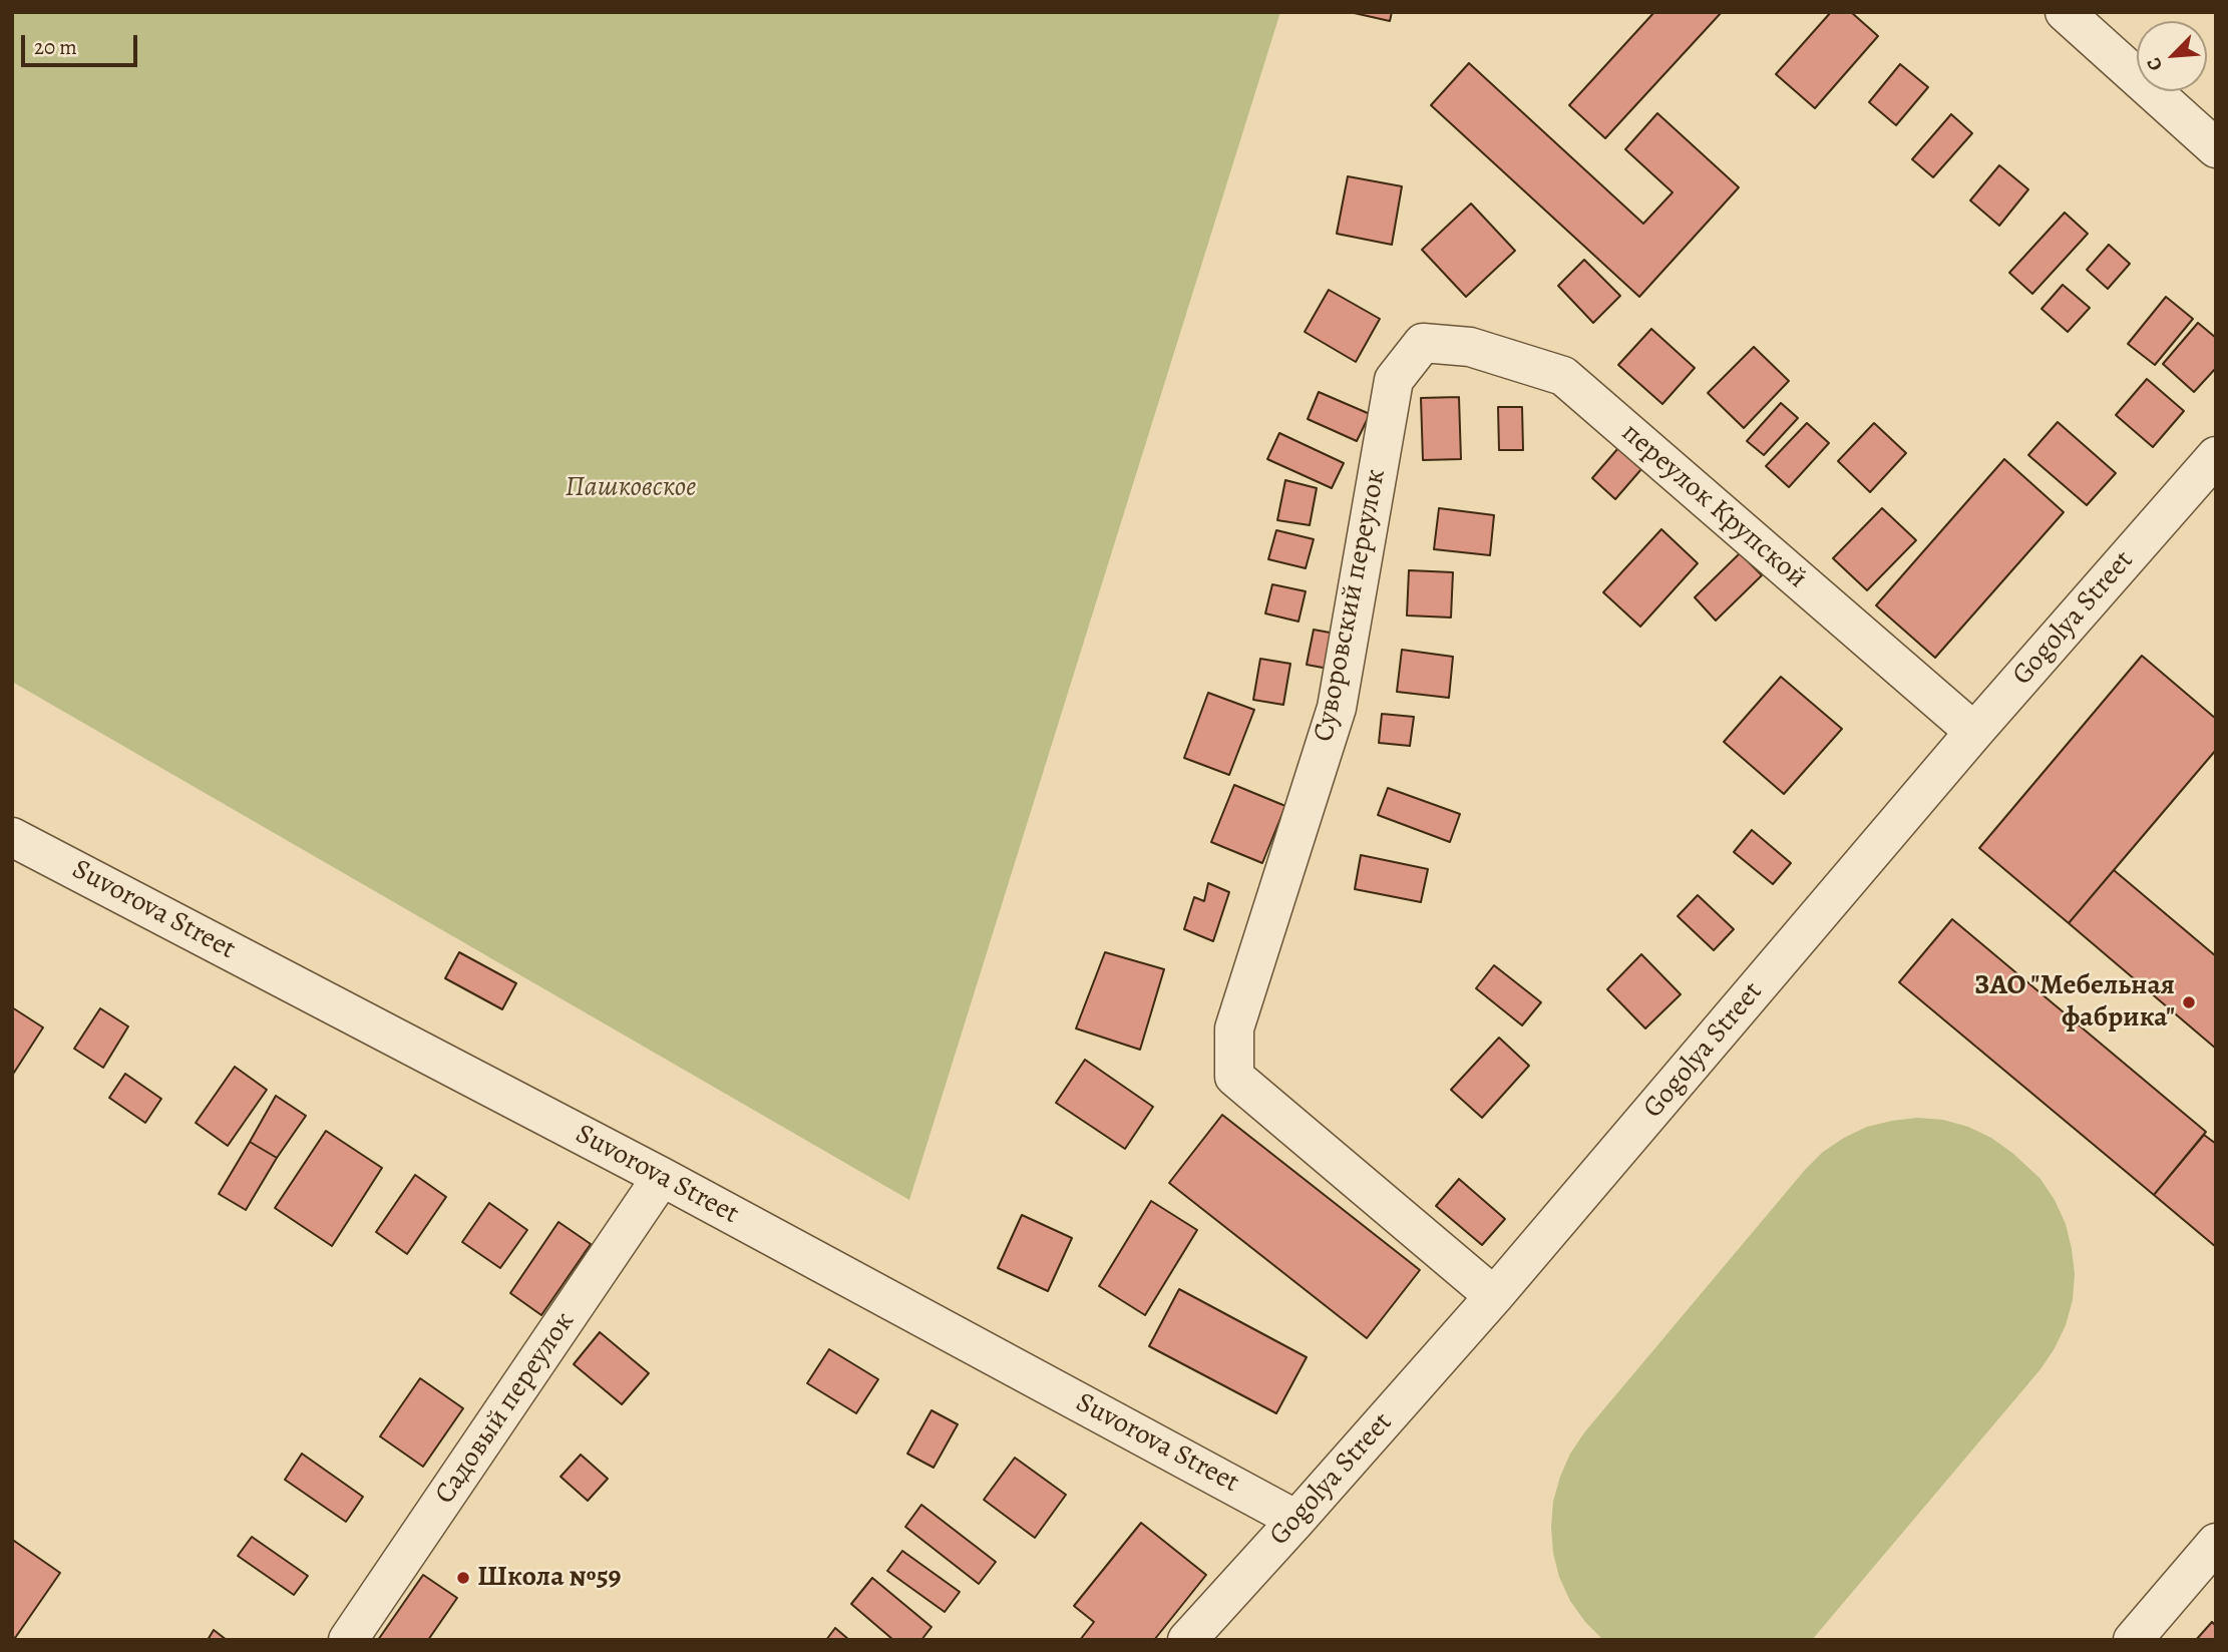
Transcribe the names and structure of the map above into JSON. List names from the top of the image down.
{
  "streets": {
    "street": [
      "переулок Крупской",
      "Суворовский переулок",
      "Gogolya Street",
      "Suvorova Street",
      "Садовый переулок"
    ]
  },
  "crossings": [
    ["переулок Крупской", "Суворовский переулок"],
    ["переулок Крупской", "Gogolya Street"],
    ["Суворовский переулок", "Gogolya Street"],
    ["Gogolya Street", "Suvorova Street"],
    ["Suvorova Street", "Садовый переулок"]
  ],
  "parks": ["Пашковское"],
  "places": ["ЗАО \"Мебельная фабрика\"", "Школа №59"],
  "scale_bar": "20 m",
  "north": "bottom left"
}
